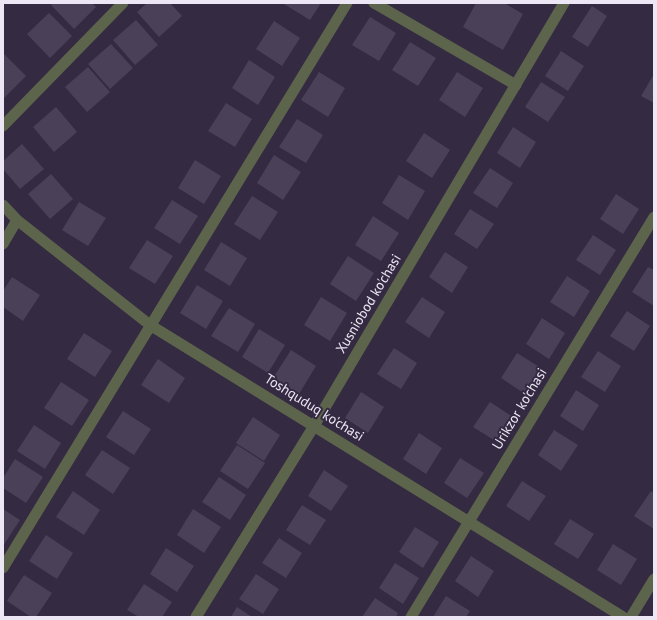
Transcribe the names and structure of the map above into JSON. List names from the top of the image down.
{
  "streets": {
    "street": ["Xusniobod ko'chasi", "Toshquduq ko'chasi", "Urikzor ko'chasi"]
  },
  "crossings": [
    ["Xusniobod ko'chasi", "Toshquduq ko'chasi"],
    ["Toshquduq ko'chasi", "Urikzor ko'chasi"]
  ]
}
